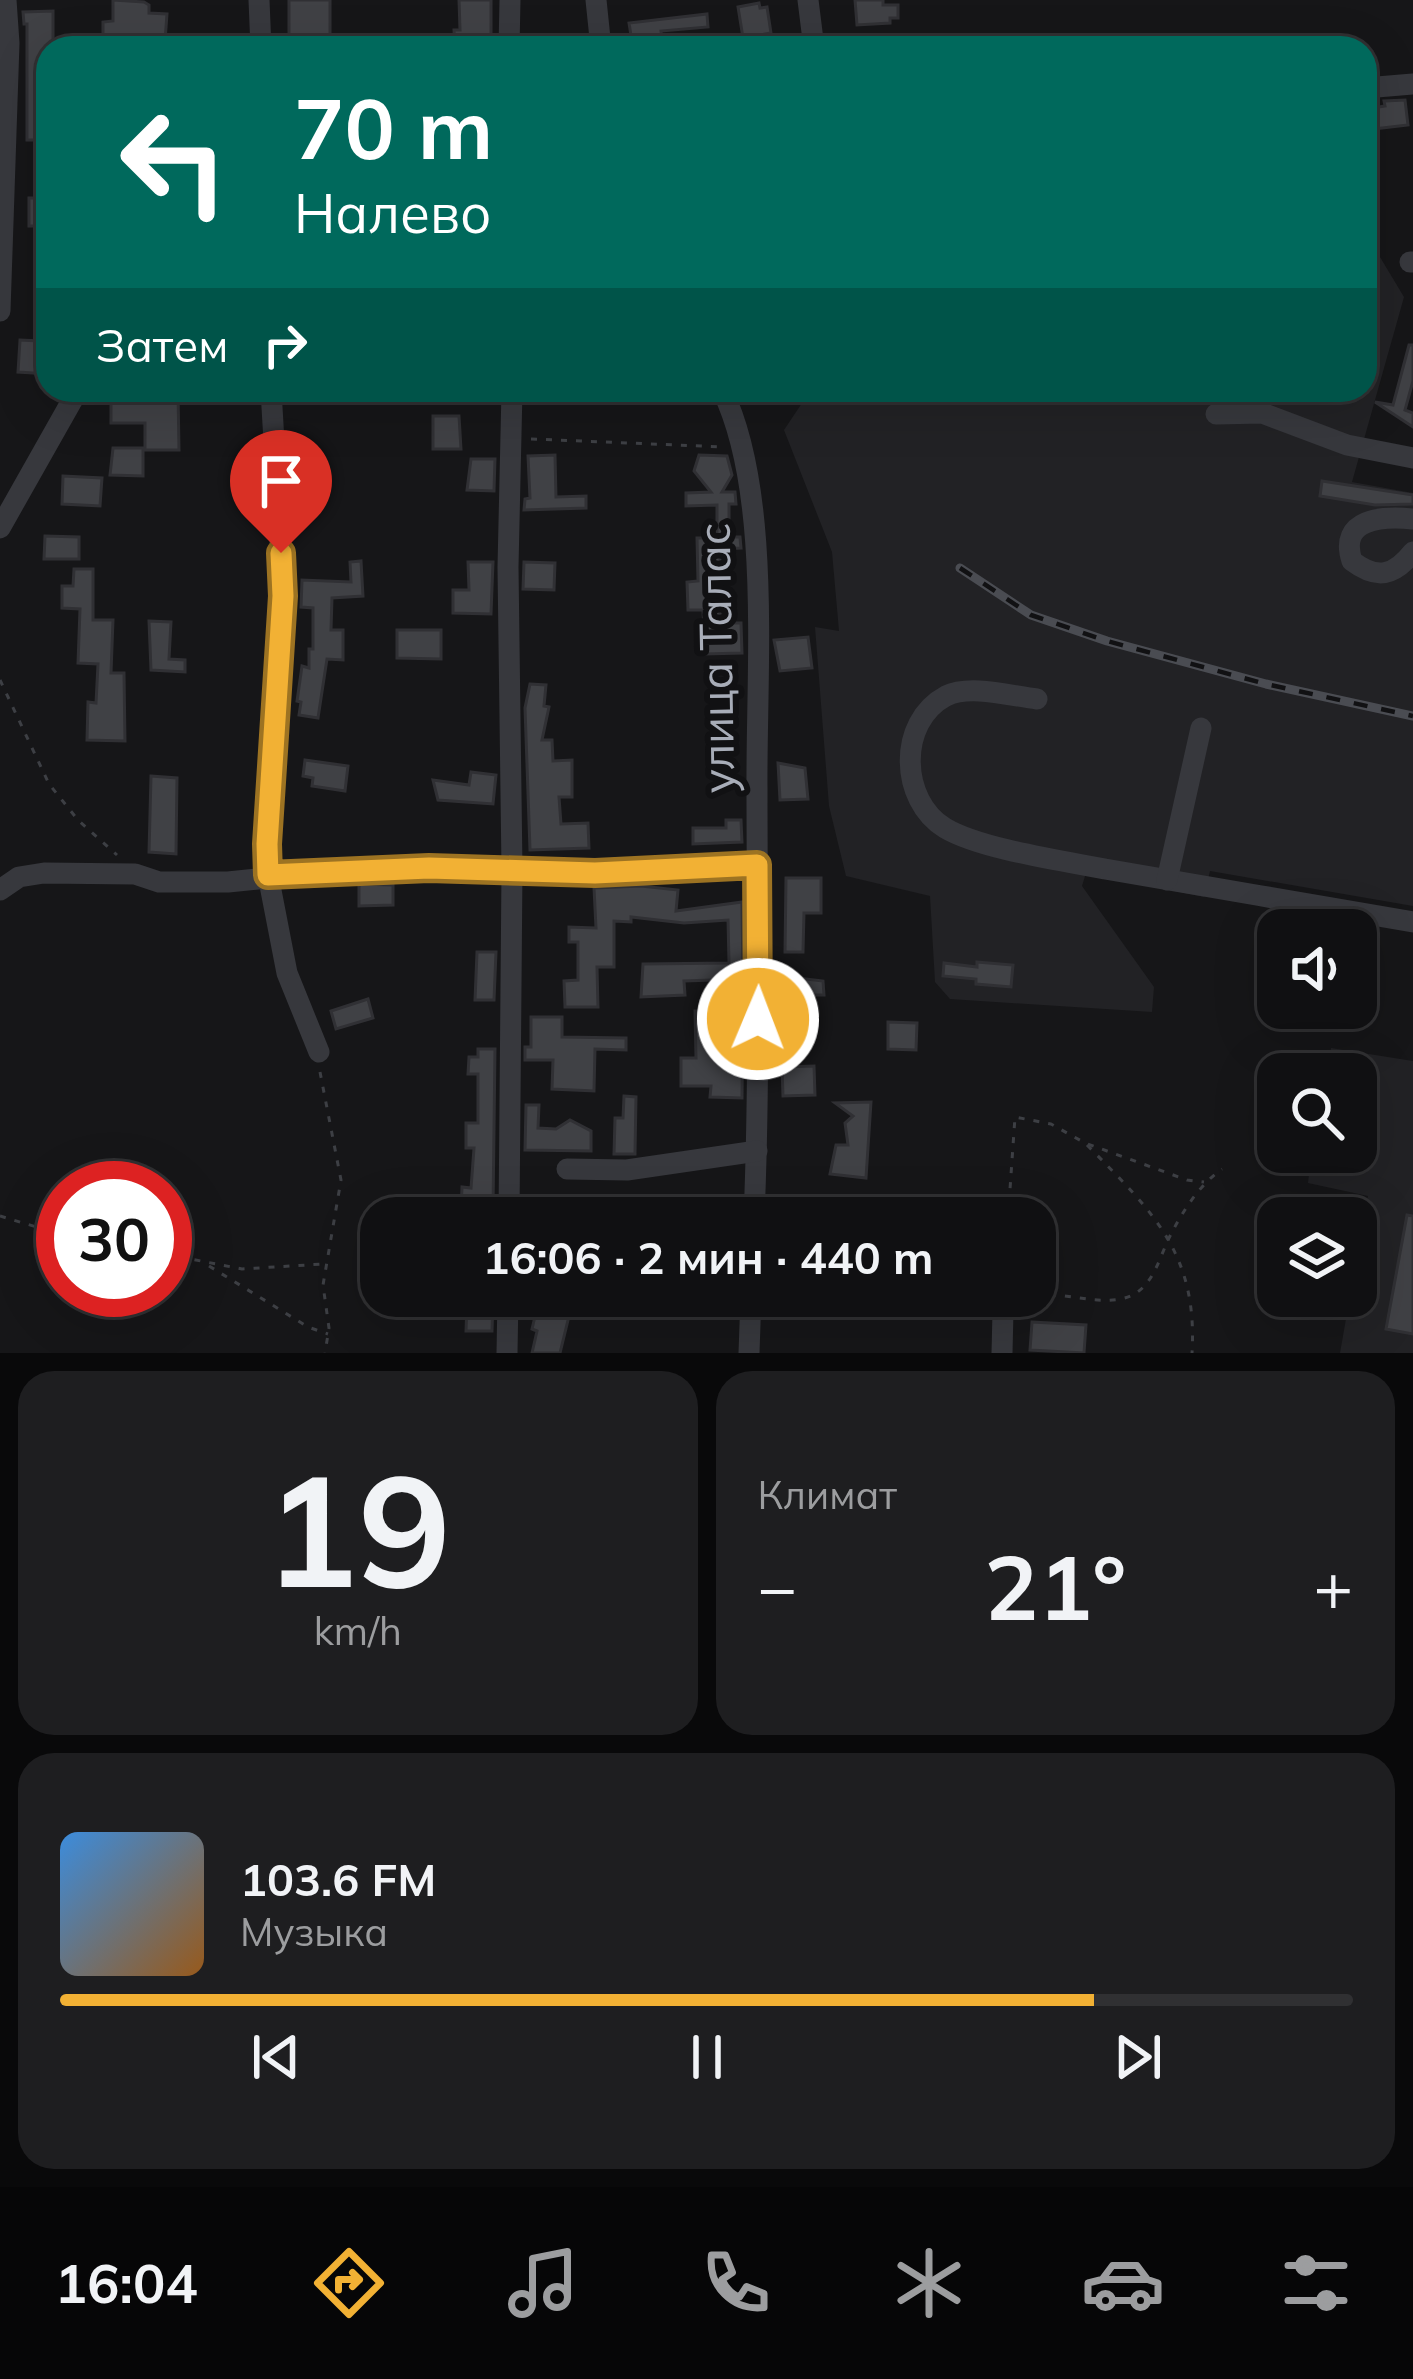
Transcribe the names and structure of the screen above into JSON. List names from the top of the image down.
{
  "streets": {
    "street": ["улица Талас"]
  },
  "page": {
    "turn": ["70 m", "Налево"],
    "then": "Затем",
    "limit": "30",
    "trip": "16:06 · 2 мин · 440 m",
    "tile": [
      ["19", "km/h"],
      "Климат"
    ],
    "heat": ["−", "21°", "+"],
    "song": ["103.6 FM", "Музыка"],
    "tabs": "16:04"
  }
}
